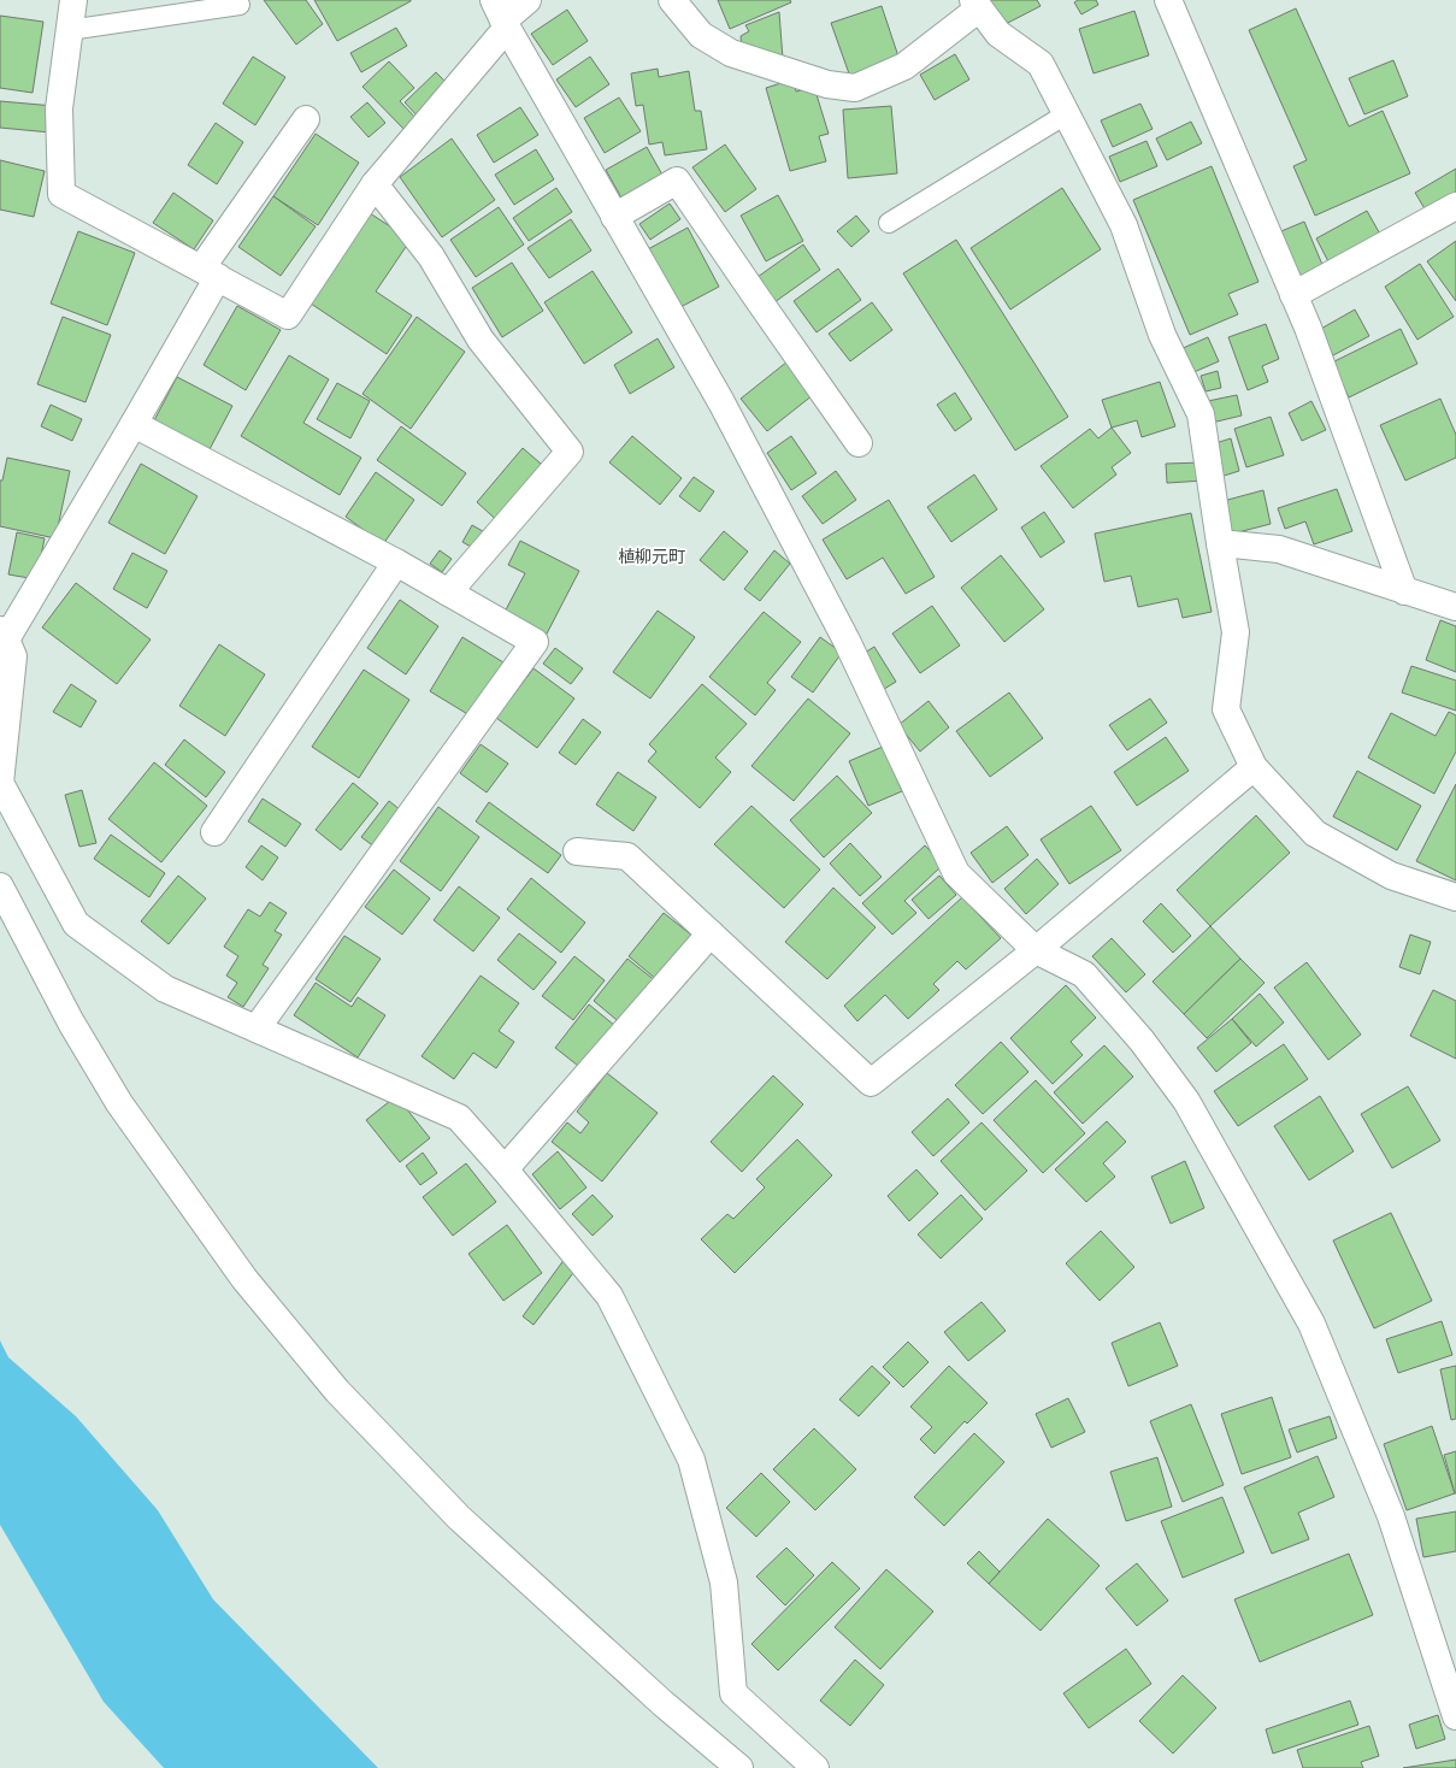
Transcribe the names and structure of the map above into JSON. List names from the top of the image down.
{
  "districts": ["植柳元町"]
}
